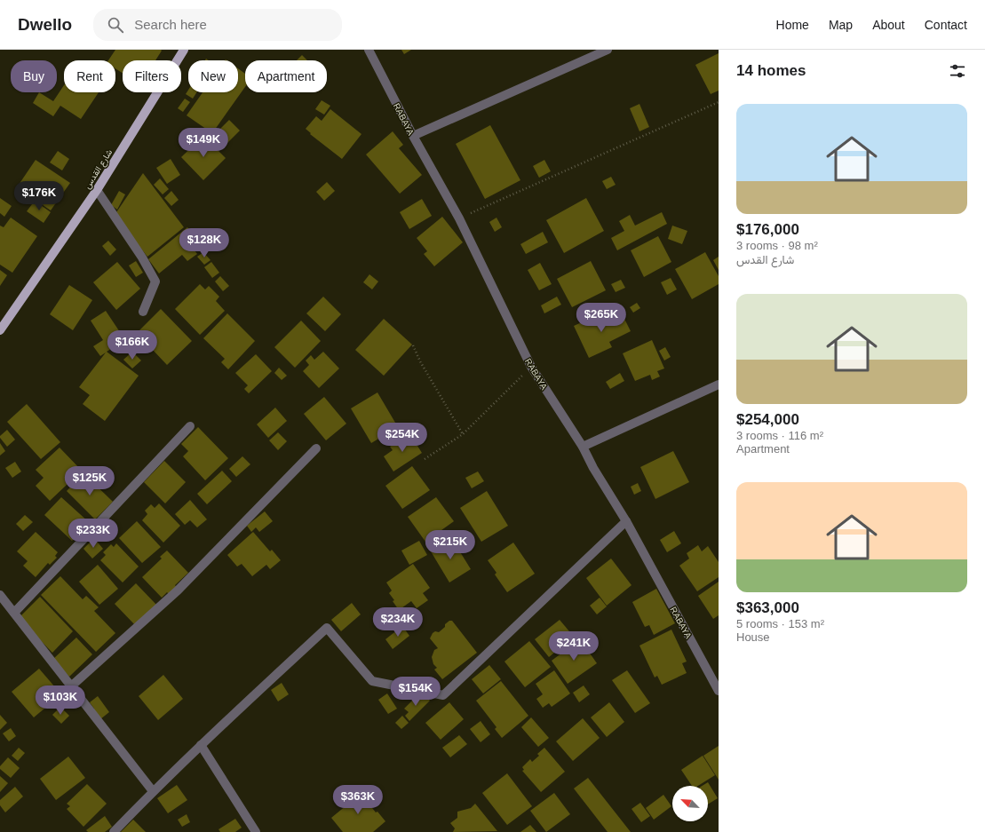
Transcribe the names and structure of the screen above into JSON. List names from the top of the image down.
{
  "streets": {
    "main road": ["شارع القدس"],
    "street": ["RABAYA"]
  },
  "north": "top left",
  "page": {
    "header": "Dwello",
    "search": "Search here",
    "nav": [
      "Home",
      "Map",
      "About",
      "Contact"
    ],
    "heading": "14 homes",
    "chip": [
      "Buy",
      "Rent",
      "Filters",
      "New",
      "Apartment"
    ],
    "list": [
      {
        "name": "$176,000",
        "note": "3 rooms · 98 m² · شارع القدس"
      },
      {
        "name": "$254,000",
        "note": "3 rooms · 116 m² · Apartment"
      },
      {
        "name": "$363,000",
        "note": "5 rooms · 153 m² · House"
      }
    ],
    "price": [
      "$149K",
      "$176K",
      "$128K",
      "$265K",
      "$166K",
      "$254K",
      "$125K",
      "$233K",
      "$215K",
      "$234K",
      "$241K",
      "$154K",
      "$103K",
      "$363K"
    ]
  }
}
